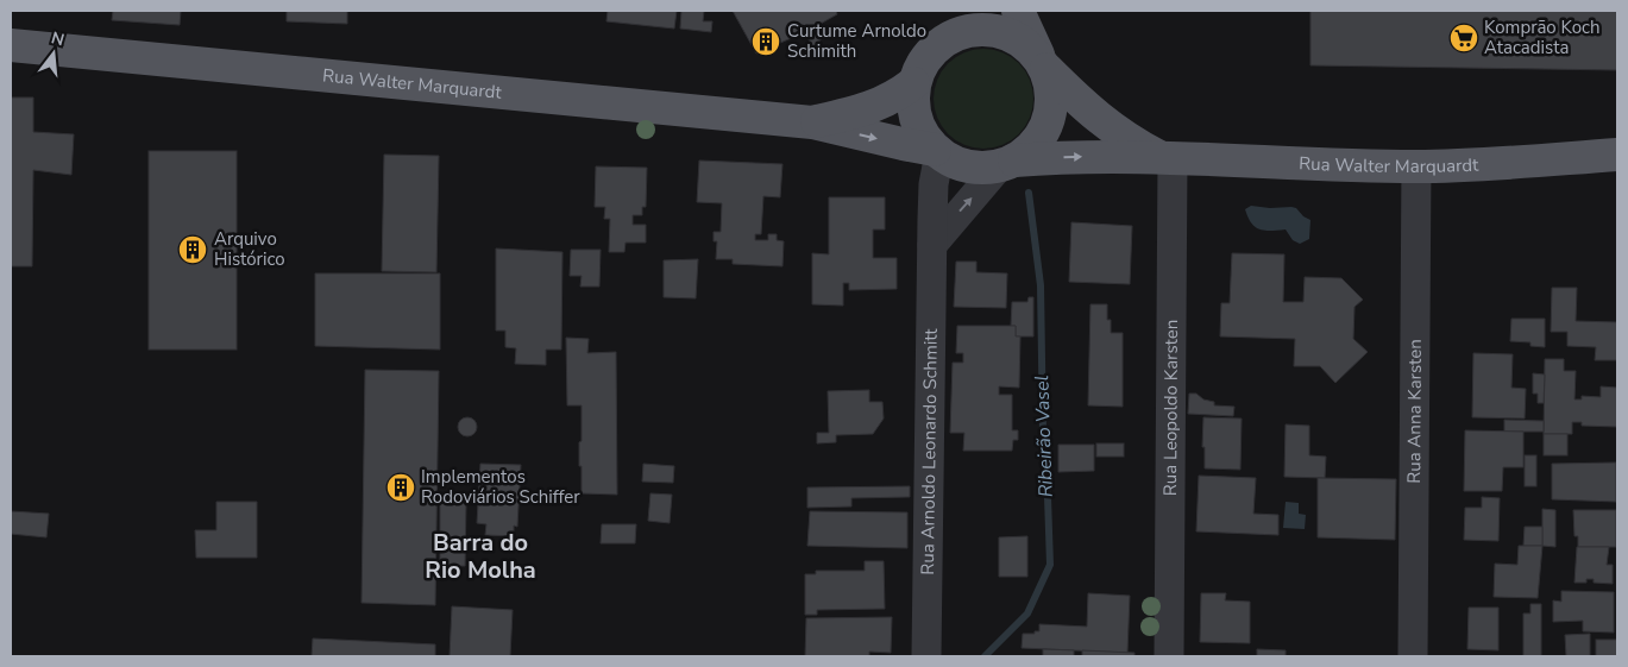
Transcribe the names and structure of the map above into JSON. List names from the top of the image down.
{
  "streets": {
    "main road": ["Rua Walter Marquardt"],
    "street": ["Rua Leopoldo Karsten", "Rua Anna Karsten", "Rua Arnoldo Leonardo Schmitt"]
  },
  "crossings": [
    ["Rua Walter Marquardt", "Rua Leopoldo Karsten"],
    ["Rua Walter Marquardt", "Rua Anna Karsten"],
    ["Rua Walter Marquardt", "Rua Arnoldo Leonardo Schmitt"]
  ],
  "districts": ["Barra do Rio Molha"],
  "water": ["Ribeirão Vasel"],
  "places": {
    "supermarket": ["Komprão Koch Atacadista"],
    "building": ["Curtume Arnoldo Schimith", "Arquivo Histórico", "Implementos Rodoviários Schiffer"]
  },
  "north": "top"
}
